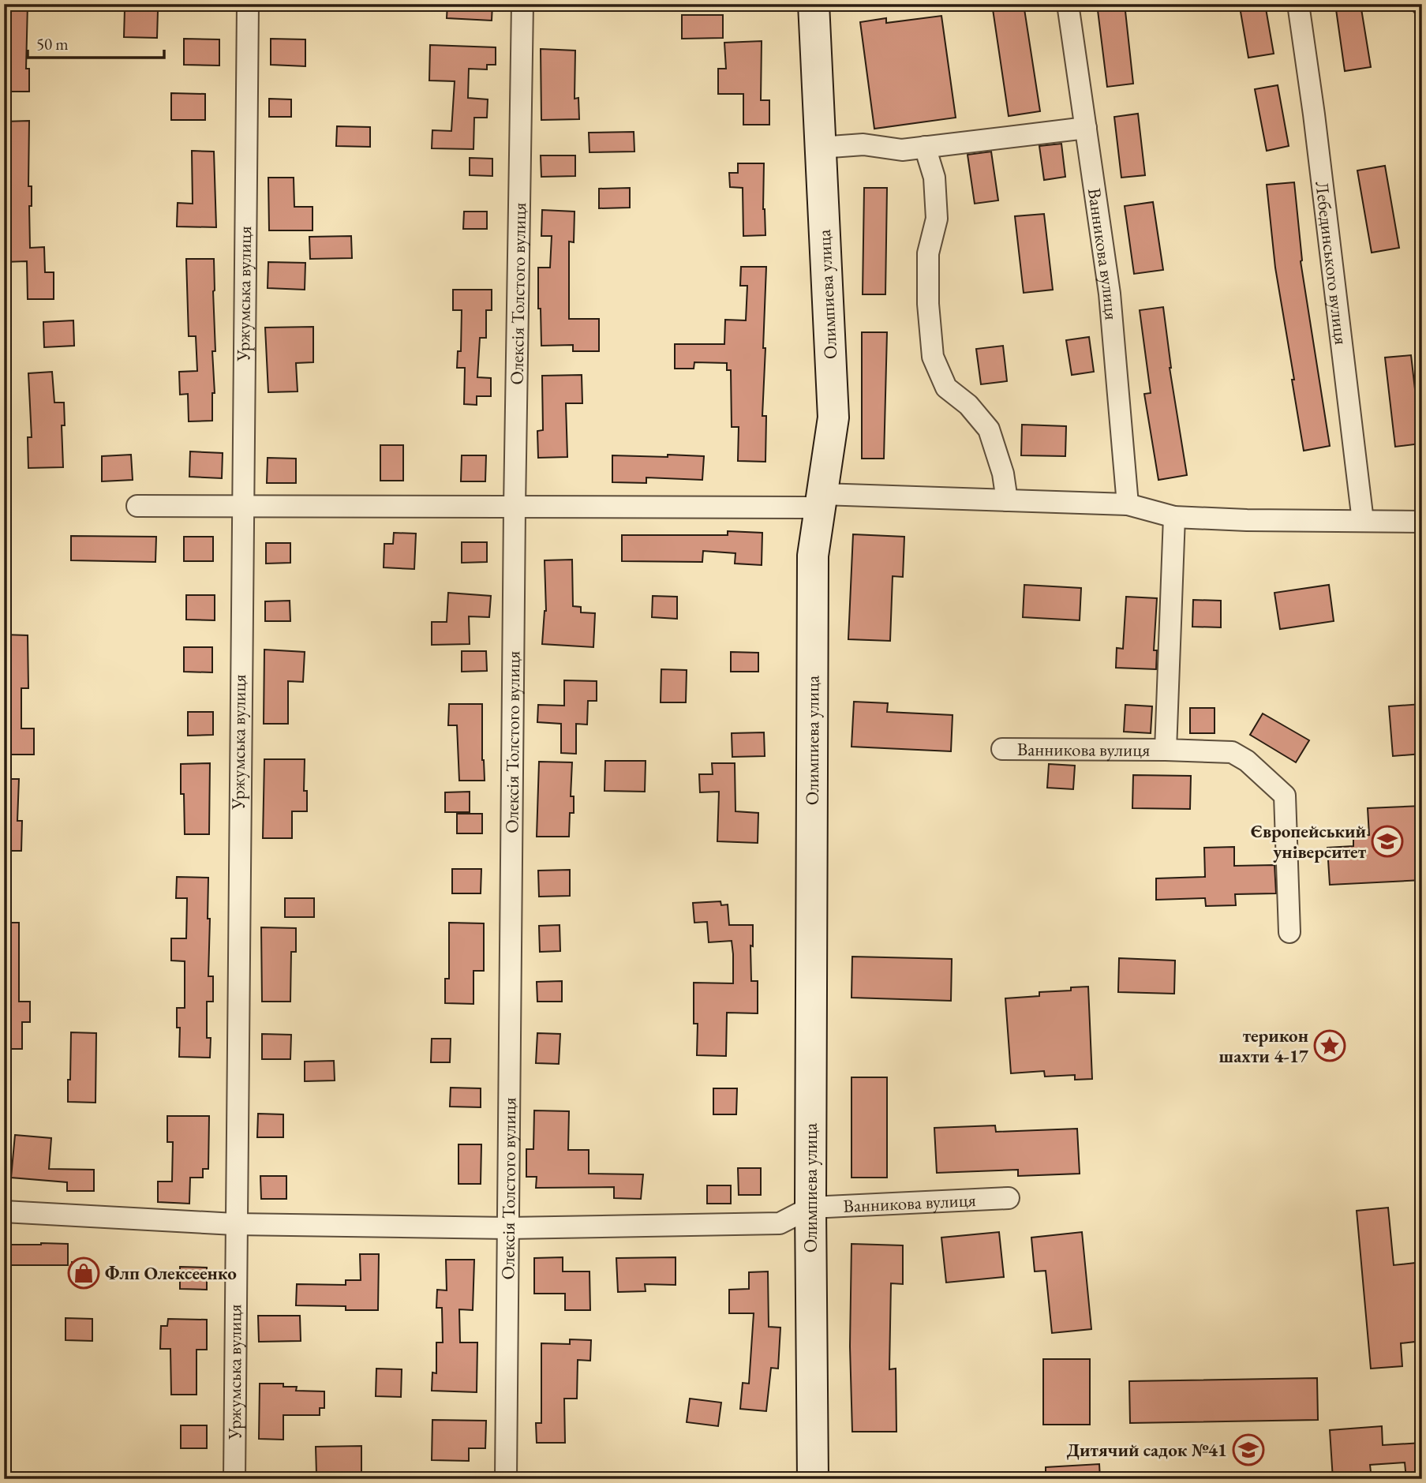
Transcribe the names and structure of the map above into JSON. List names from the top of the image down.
{
  "streets": {
    "main road": ["Олимпиева улица"],
    "street": [
      "Ванникова вулиця",
      "Лебединського вулиця",
      "Уржумська вулиця",
      "Олексія Толстого вулиця"
    ]
  },
  "crossings": [
    ["Ванникова вулиця", "Олимпиева улица"]
  ],
  "places": {
    "school or university": ["Європейський університет", "Дитячий садок №41"],
    "place": ["терикон шахти 4-17"],
    "shop": ["Флп Олексеенко"]
  },
  "scale_bar": "50 m"
}
